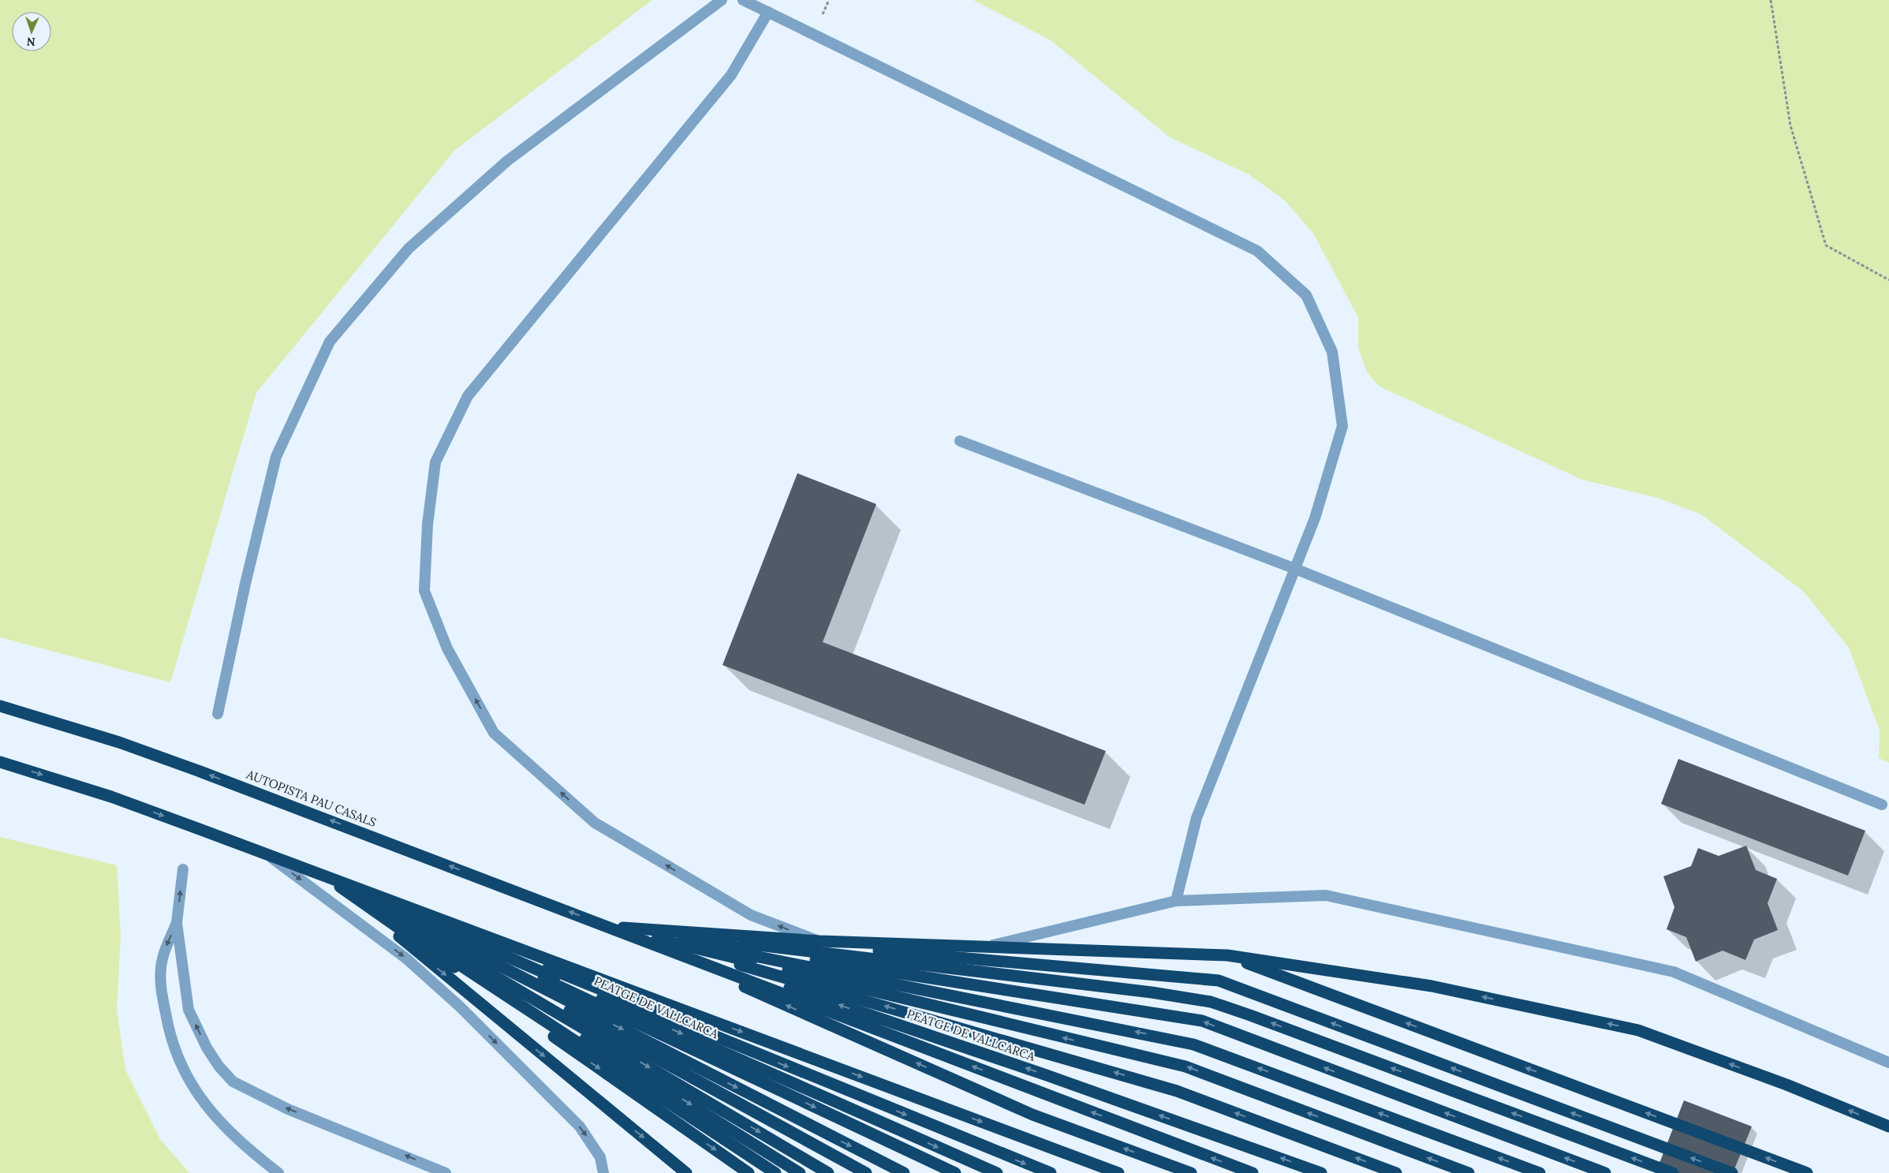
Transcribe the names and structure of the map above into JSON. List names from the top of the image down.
{
  "streets": {
    "highway": ["AUTOPISTA PAU CASALS", "PEATGE DE VALLCARCA"]
  },
  "crossings": [
    ["AUTOPISTA PAU CASALS", "PEATGE DE VALLCARCA"]
  ],
  "north": "bottom"
}
